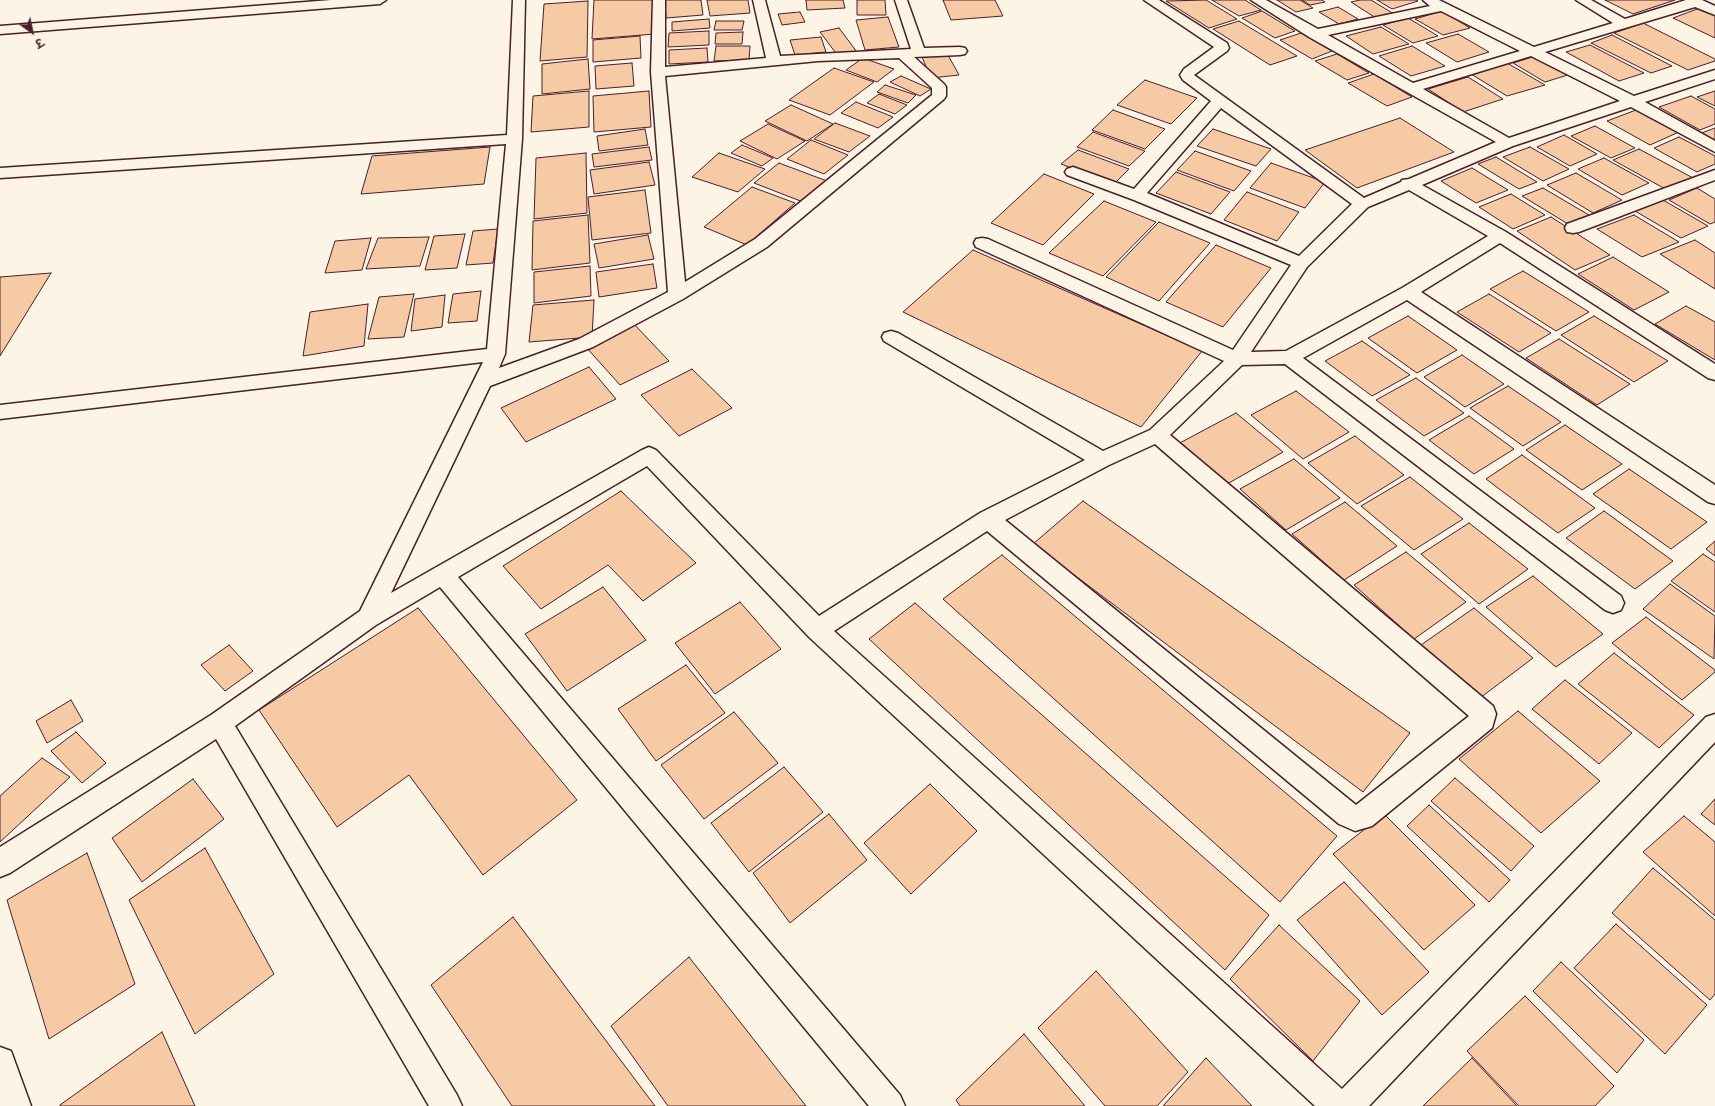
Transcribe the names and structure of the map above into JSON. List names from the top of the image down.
{
  "north": "bottom right"
}
